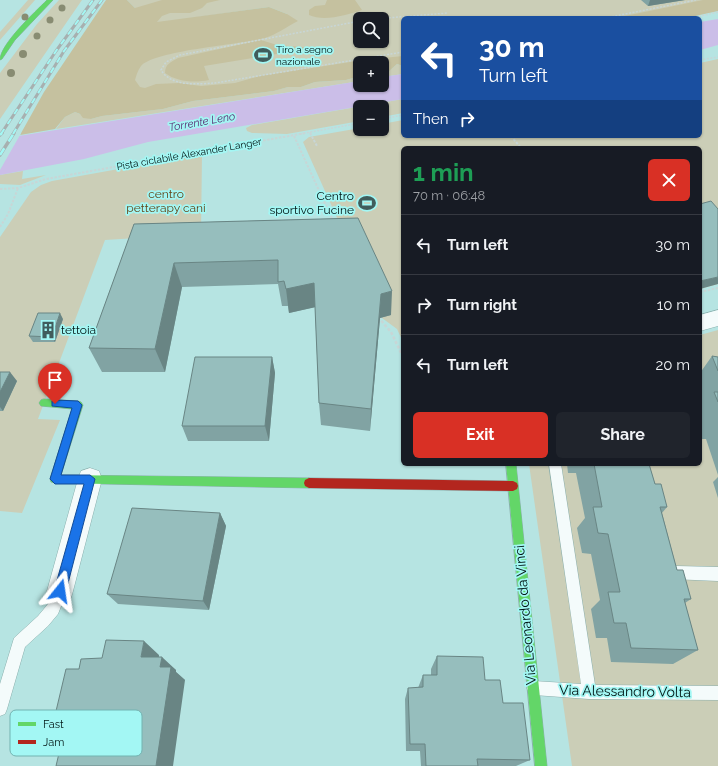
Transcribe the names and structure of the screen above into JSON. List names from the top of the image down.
{
  "streets": {
    "street": ["Via Leonardo da Vinci"],
    "lane": ["Via Alessandro Volta"],
    "path": ["Pista ciclabile Alexander Langer"]
  },
  "crossings": [
    ["Via Leonardo da Vinci", "Via Alessandro Volta"]
  ],
  "water": ["Torrente Leno"],
  "parks": ["centro petterapy cani"],
  "places": {
    "sports": ["Tiro a segno nazionale", "Centro sportivo Fucine"],
    "building": ["tettoia"]
  },
  "legend": ["Fast", "Jam"],
  "page": {
    "map_buttons": ["+", "−"],
    "turn": ["30 m", "Turn left"],
    "then": "Then",
    "heading": ["1 min", "70 m · 06:48"],
    "list": [
      {
        "name": "Turn left",
        "value": "30 m"
      },
      {
        "name": "Turn right",
        "value": "10 m"
      },
      {
        "name": "Turn left",
        "value": "20 m"
      }
    ],
    "buttons": ["Exit", "Share"]
  }
}
